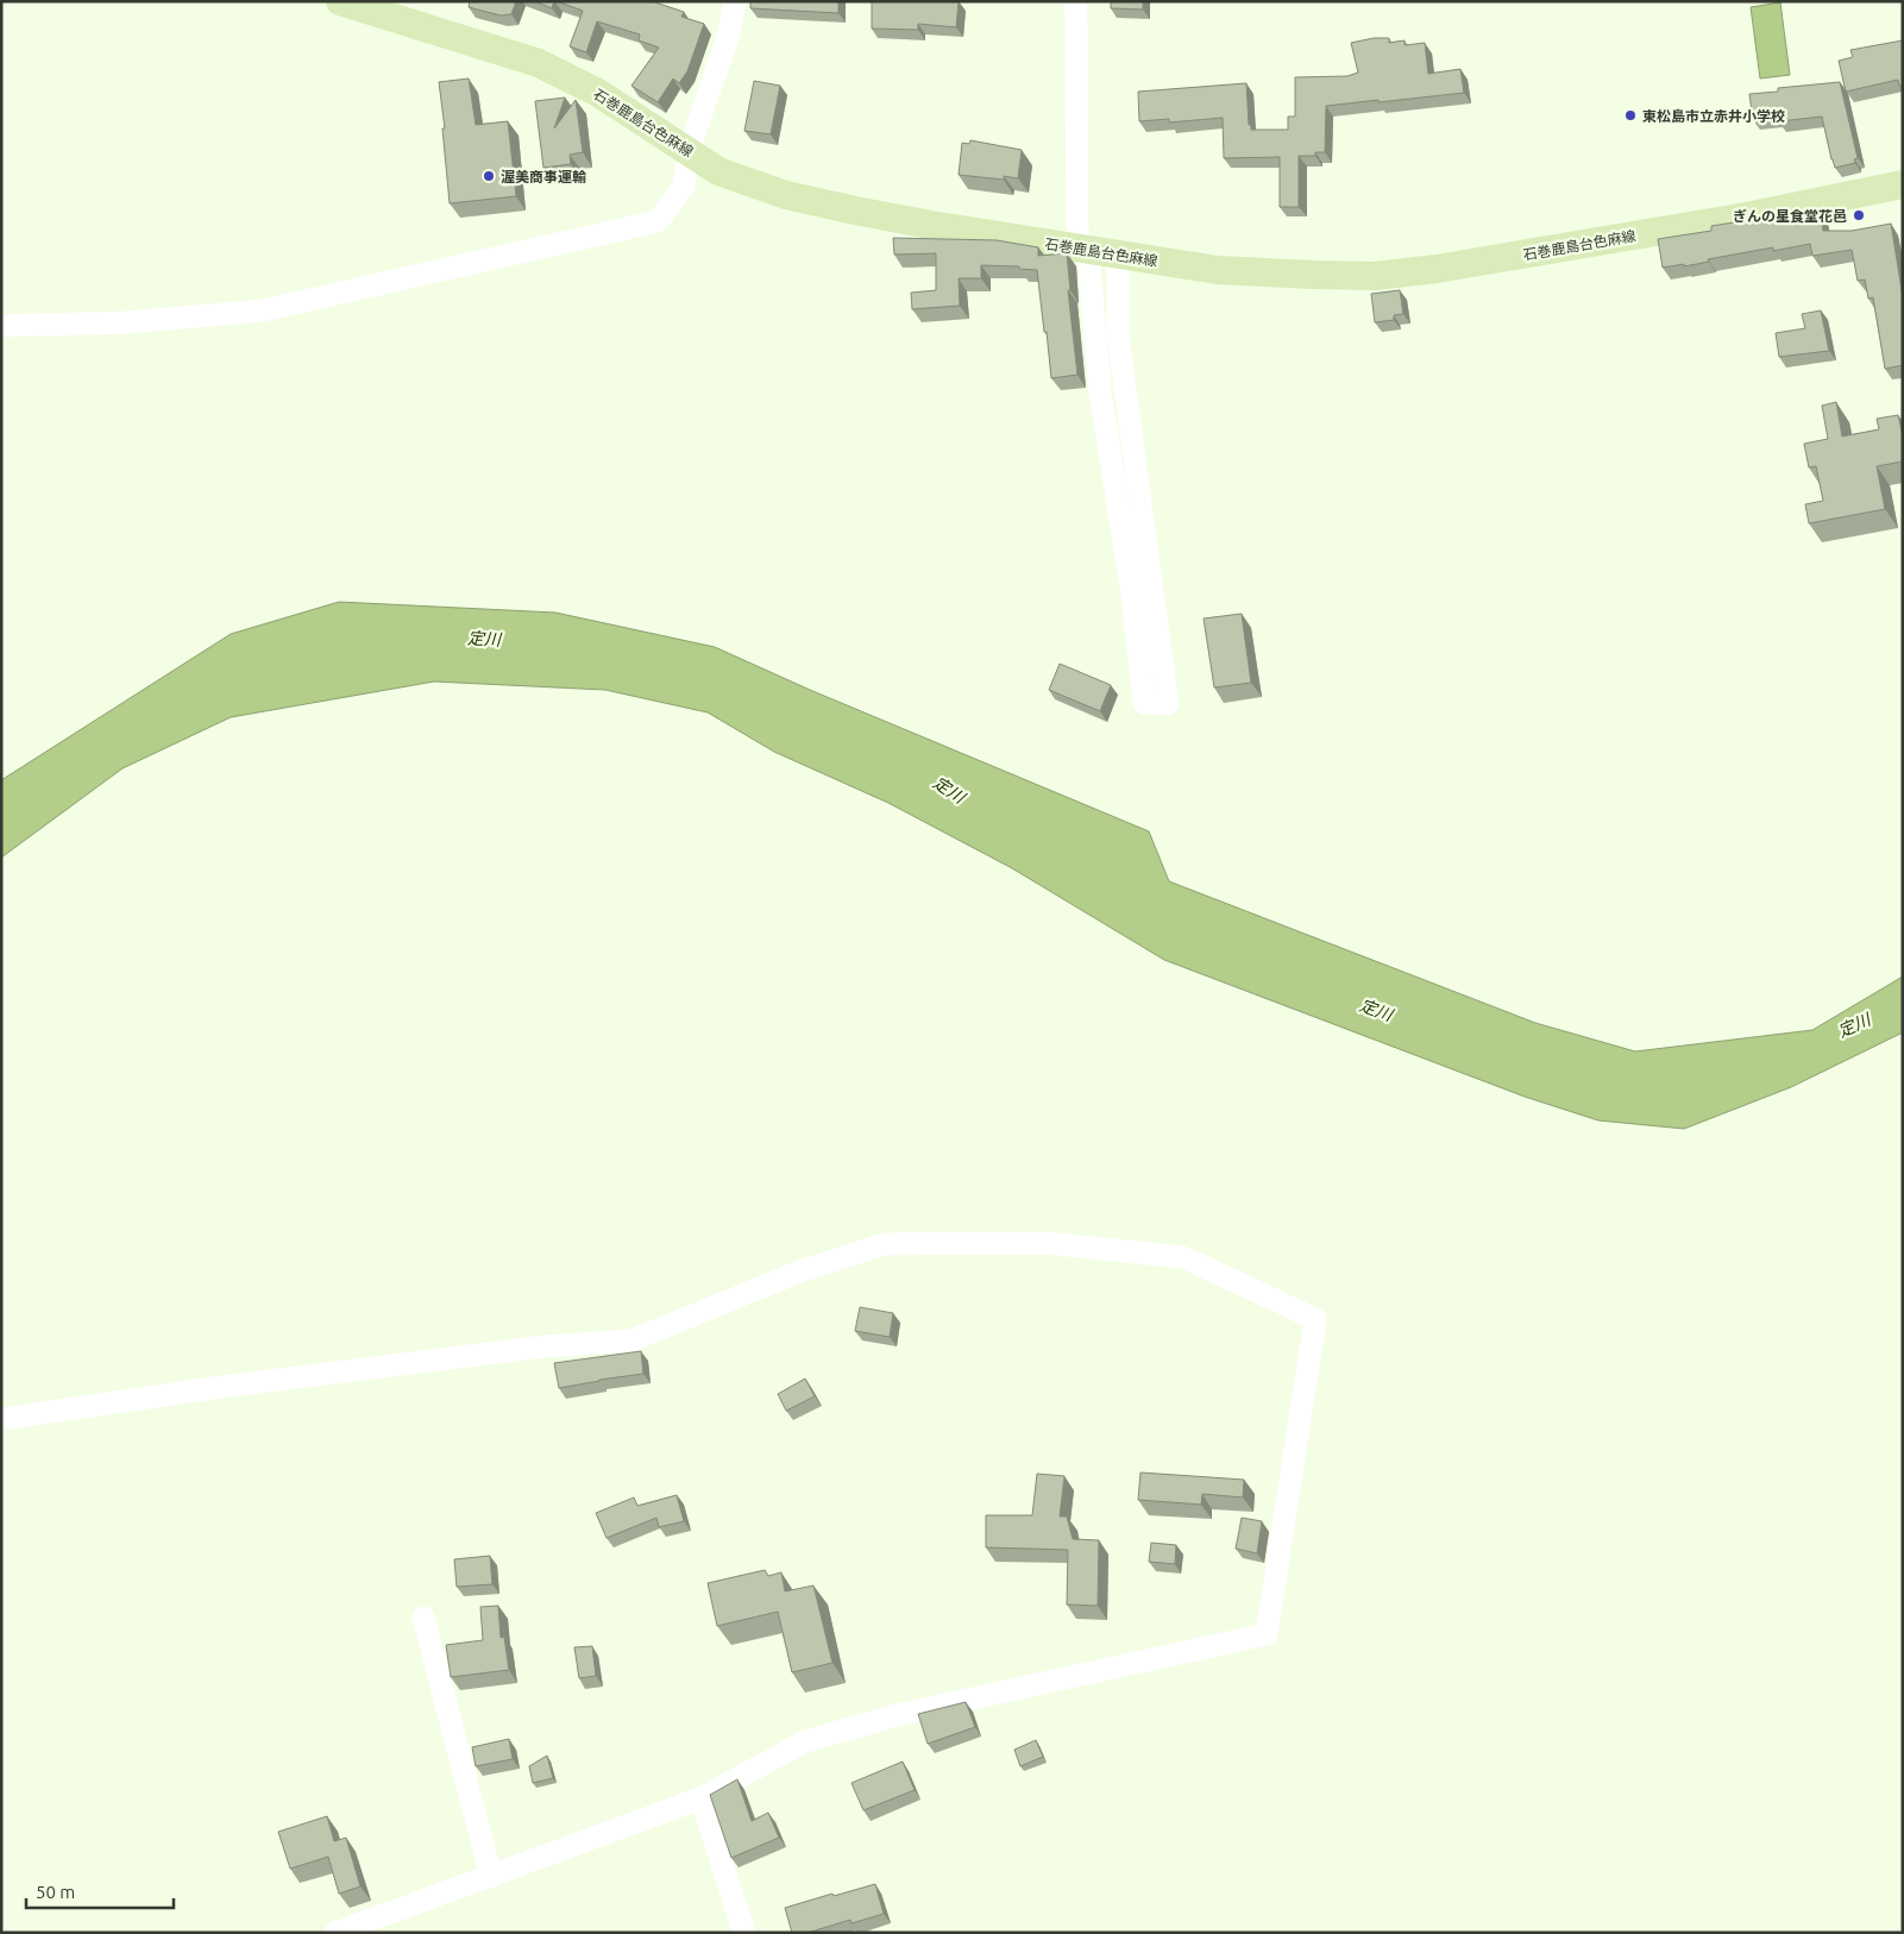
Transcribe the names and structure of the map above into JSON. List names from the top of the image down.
{
  "streets": {
    "main road": ["石巻鹿島台色麻線"]
  },
  "water": ["定川"],
  "places": ["東松島市立赤井小学校", "渥美商事運輸", "ぎんの星食堂花邑"],
  "scale_bar": "50 m"
}
